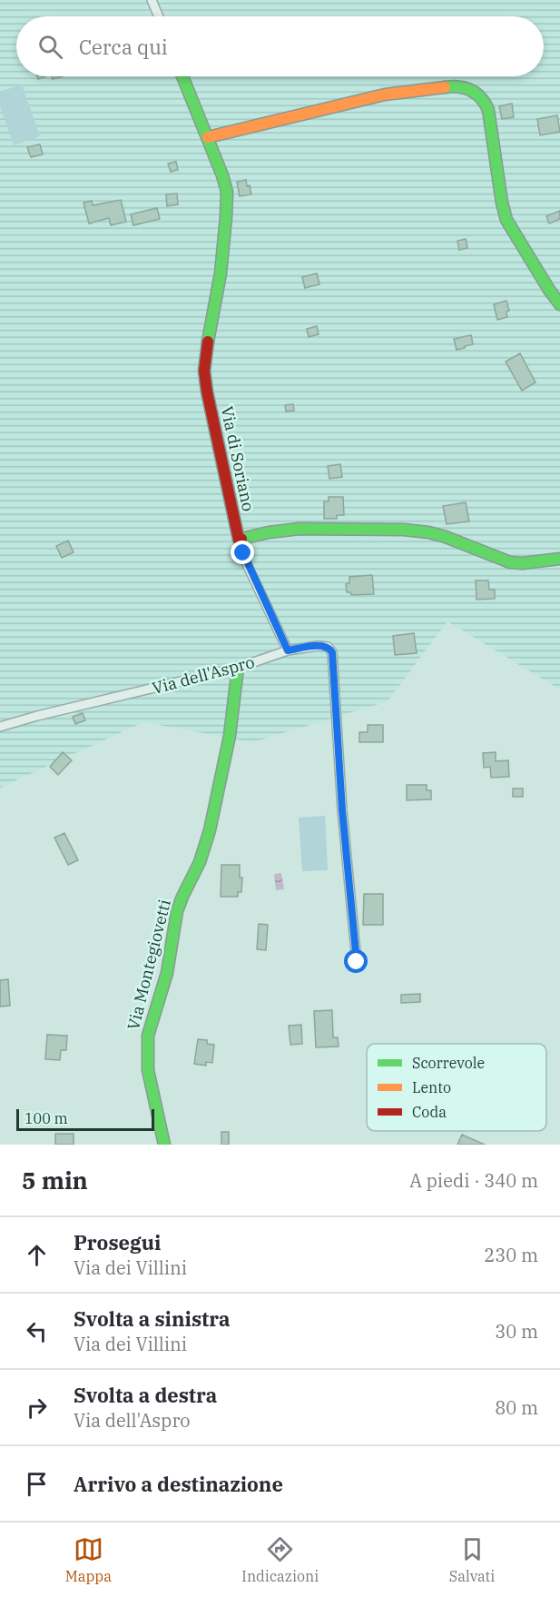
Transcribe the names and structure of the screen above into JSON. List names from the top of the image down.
{
  "streets": {
    "street": ["Via di Soriano", "Via dell'Aspro", "Via Montegiovetti"]
  },
  "crossings": [
    ["Via dell'Aspro", "Via Montegiovetti"]
  ],
  "legend": ["Scorrevole", "Lento", "Coda"],
  "scale_bar": "100 m",
  "page": {
    "search": "Cerca qui",
    "scale": "100 m",
    "heading": ["5 min", "A piedi · 340 m"],
    "list": [
      ["Prosegui", "Via dei Villini", "230 m"],
      ["Svolta a sinistra", "Via dei Villini", "30 m"],
      ["Svolta a destra", "Via dell'Aspro", "80 m"],
      "Arrivo a destinazione"
    ],
    "nav": ["Mappa", "Indicazioni", "Salvati"]
  }
}
